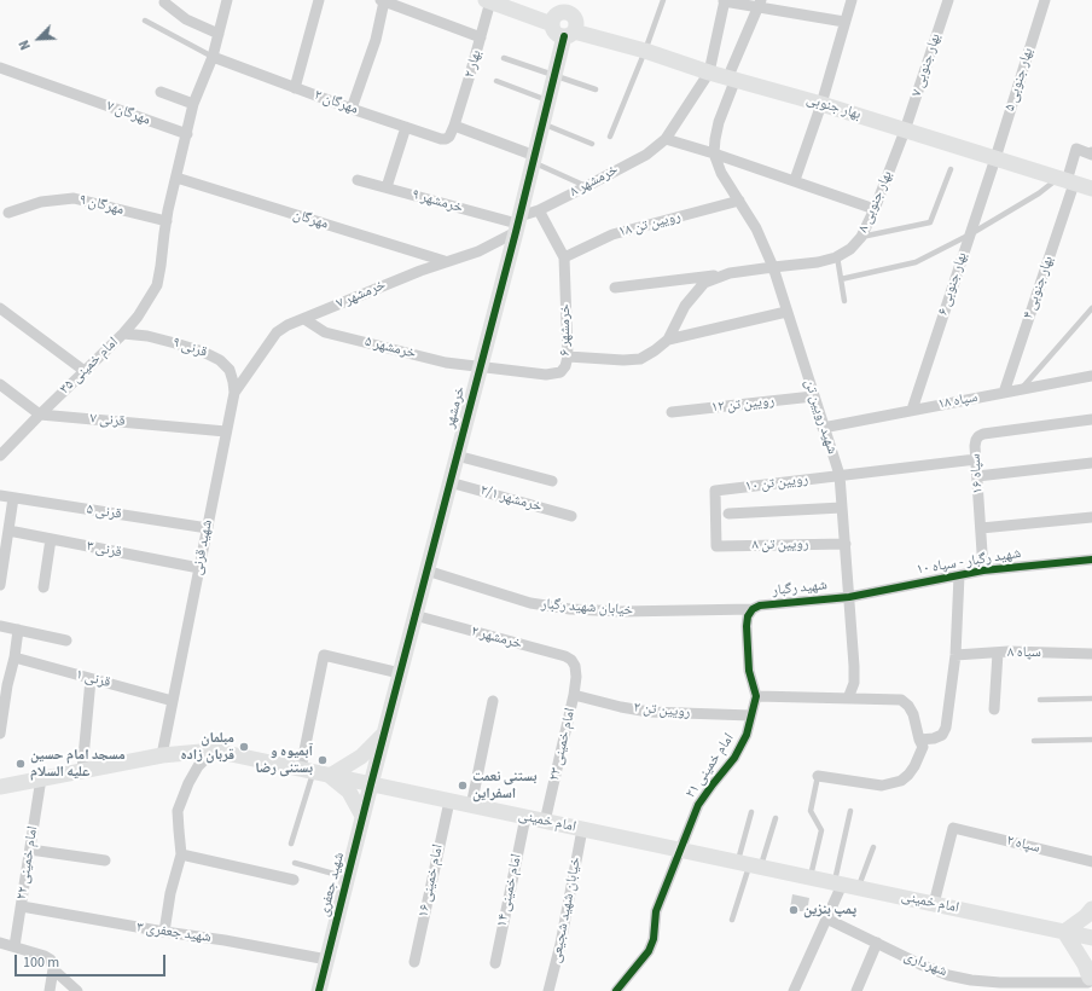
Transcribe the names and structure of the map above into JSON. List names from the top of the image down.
{
  "streets": {
    "street": [
      "بهار ۲",
      "بهار جنوبی ۷",
      "بهار جنوبی ۵",
      "مهرگان ۲",
      "بهار جنوبی",
      "مهرگان ۷",
      "خرمشهر ۸",
      "خرمشهر ۹",
      "بهار جنوبی ۸",
      "مهرگان ۹",
      "مهرگان",
      "رویین تن ۱۸",
      "بهار جنوبی ۶",
      "بهار جنوبی ۴",
      "خرمشهر ۷",
      "خرمشهر ۶",
      "قرنی ۹",
      "خرمشهر ۵",
      "امام خمینی ۳۵",
      "سپاه ۱۸",
      "رویین تن ۱۲",
      "خرمشهر",
      "شهید رویین تن",
      "قرنی ۷",
      "سپاه ۱۶",
      "رویین تن ۱۰",
      "خرمشهر ۲/۱",
      "قرنی ۵",
      "رویین تن ۸",
      "شهید قرنی",
      "قرنی ۳",
      "شهید رگبار - سپاه ۱۰",
      "شهید رگبار",
      "خیابان شهید رگبار",
      "خرمشهر ۲",
      "سپاه ۸",
      "قرنی ۱",
      "رویین تن ۲",
      "امام خمینی ۲۳",
      "امام خمینی ۲۱",
      "امام خمینی",
      "سپاه ۲",
      "امام خمینی ۲۲",
      "امام خمینی ۱۶",
      "شهید جعفری",
      "امام خمینی ۱۴",
      "خیابان شهید شجیعی",
      "شهید جعفری ۳",
      "شهرداری"
    ]
  },
  "crossings": [
    ["بهار ۲", "مهرگان ۲"],
    ["بهار جنوبی ۷", "بهار جنوبی"],
    ["بهار جنوبی ۷", "بهار جنوبی ۸"],
    ["بهار جنوبی ۵", "بهار جنوبی"],
    ["بهار جنوبی ۵", "بهار جنوبی ۶"],
    ["بهار جنوبی", "خرمشهر ۸"],
    ["بهار جنوبی", "بهار جنوبی ۸"],
    ["بهار جنوبی", "بهار جنوبی ۶"],
    ["بهار جنوبی", "بهار جنوبی ۴"],
    ["بهار جنوبی", "خرمشهر"],
    ["خرمشهر ۸", "خرمشهر ۹"],
    ["خرمشهر ۸", "خرمشهر ۷"],
    ["خرمشهر ۸", "خرمشهر ۶"],
    ["خرمشهر ۸", "خرمشهر"],
    ["خرمشهر ۹", "خرمشهر ۷"],
    ["خرمشهر ۹", "خرمشهر"],
    ["بهار جنوبی ۸", "شهید رویین تن"],
    ["مهرگان ۹", "امام خمینی ۳۵"],
    ["مهرگان", "خرمشهر ۷"],
    ["رویین تن ۱۸", "خرمشهر ۶"],
    ["رویین تن ۱۸", "شهید رویین تن"],
    ["بهار جنوبی ۶", "سپاه ۱۸"],
    ["بهار جنوبی ۴", "سپاه ۱۸"],
    ["خرمشهر ۷", "قرنی ۹"],
    ["خرمشهر ۷", "خرمشهر ۵"],
    ["خرمشهر ۷", "خرمشهر"],
    ["خرمشهر ۷", "شهید قرنی"],
    ["خرمشهر ۶", "خرمشهر ۵"],
    ["خرمشهر ۶", "خرمشهر"],
    ["قرنی ۹", "امام خمینی ۳۵"],
    ["قرنی ۹", "شهید قرنی"],
    ["خرمشهر ۵", "خرمشهر"],
    ["امام خمینی ۳۵", "قرنی ۷"],
    ["سپاه ۱۸", "شهید رویین تن"],
    ["رویین تن ۱۲", "شهید رویین تن"],
    ["خرمشهر", "خرمشهر ۲/۱"],
    ["خرمشهر", "خیابان شهید رگبار"],
    ["خرمشهر", "خرمشهر ۲"],
    ["خرمشهر", "امام خمینی"],
    ["خرمشهر", "شهید جعفری"],
    ["شهید رویین تن", "رویین تن ۱۰"],
    ["شهید رویین تن", "رویین تن ۸"],
    ["شهید رویین تن", "شهید رگبار - سپاه ۱۰"],
    ["شهید رویین تن", "شهید رگبار"],
    ["قرنی ۷", "شهید قرنی"],
    ["سپاه ۱۶", "رویین تن ۱۰"],
    ["سپاه ۱۶", "شهید رگبار - سپاه ۱۰"],
    ["رویین تن ۱۰", "رویین تن ۸"],
    ["قرنی ۵", "شهید قرنی"],
    ["شهید قرنی", "قرنی ۳"],
    ["شهید قرنی", "قرنی ۱"],
    ["شهید قرنی", "امام خمینی"],
    ["شهید رگبار - سپاه ۱۰", "شهید رگبار"],
    ["شهید رگبار", "خیابان شهید رگبار"],
    ["شهید رگبار", "امام خمینی ۲۱"],
    ["خیابان شهید رگبار", "امام خمینی ۲۱"],
    ["خرمشهر ۲", "امام خمینی ۲۳"],
    ["رویین تن ۲", "امام خمینی ۲۳"],
    ["رویین تن ۲", "امام خمینی ۲۱"],
    ["امام خمینی ۲۳", "امام خمینی"],
    ["امام خمینی ۲۱", "امام خمینی"],
    ["امام خمینی", "سپاه ۲"],
    ["امام خمینی", "امام خمینی ۲۲"],
    ["امام خمینی", "امام خمینی ۱۶"],
    ["امام خمینی", "شهید جعفری"],
    ["امام خمینی", "امام خمینی ۱۴"],
    ["امام خمینی", "خیابان شهید شجیعی"],
    ["امام خمینی ۲۲", "شهید جعفری ۳"],
    ["شهید جعفری", "شهید جعفری ۳"]
  ],
  "places": [
    "مبلمان قربان زاده",
    "آبمیوه و بستنی رضا",
    "مسجد امام حسین علیه السلام",
    "بستنی نعمت اسفراین",
    "پمپ بنزین"
  ],
  "scale_bar": "100 m",
  "north": "bottom left"
}
